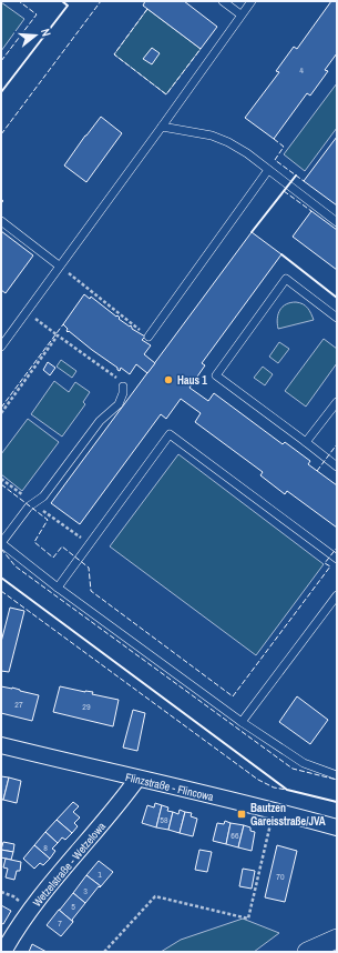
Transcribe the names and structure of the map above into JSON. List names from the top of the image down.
{
  "streets": {
    "street": ["Flinzstraße - Flincowa", "Wetzelstraße - Wetzelowa"]
  },
  "crossings": [
    ["Flinzstraße - Flincowa", "Wetzelstraße - Wetzelowa"]
  ],
  "places": {
    "other": ["Haus 1"],
    "transit": ["Bautzen Gareisstraße/JVA"]
  },
  "house_numbers": [
    "4",
    "27",
    "29",
    "58",
    "66",
    "8",
    "1",
    "70",
    "3",
    "5",
    "7"
  ],
  "north": "right"
}
